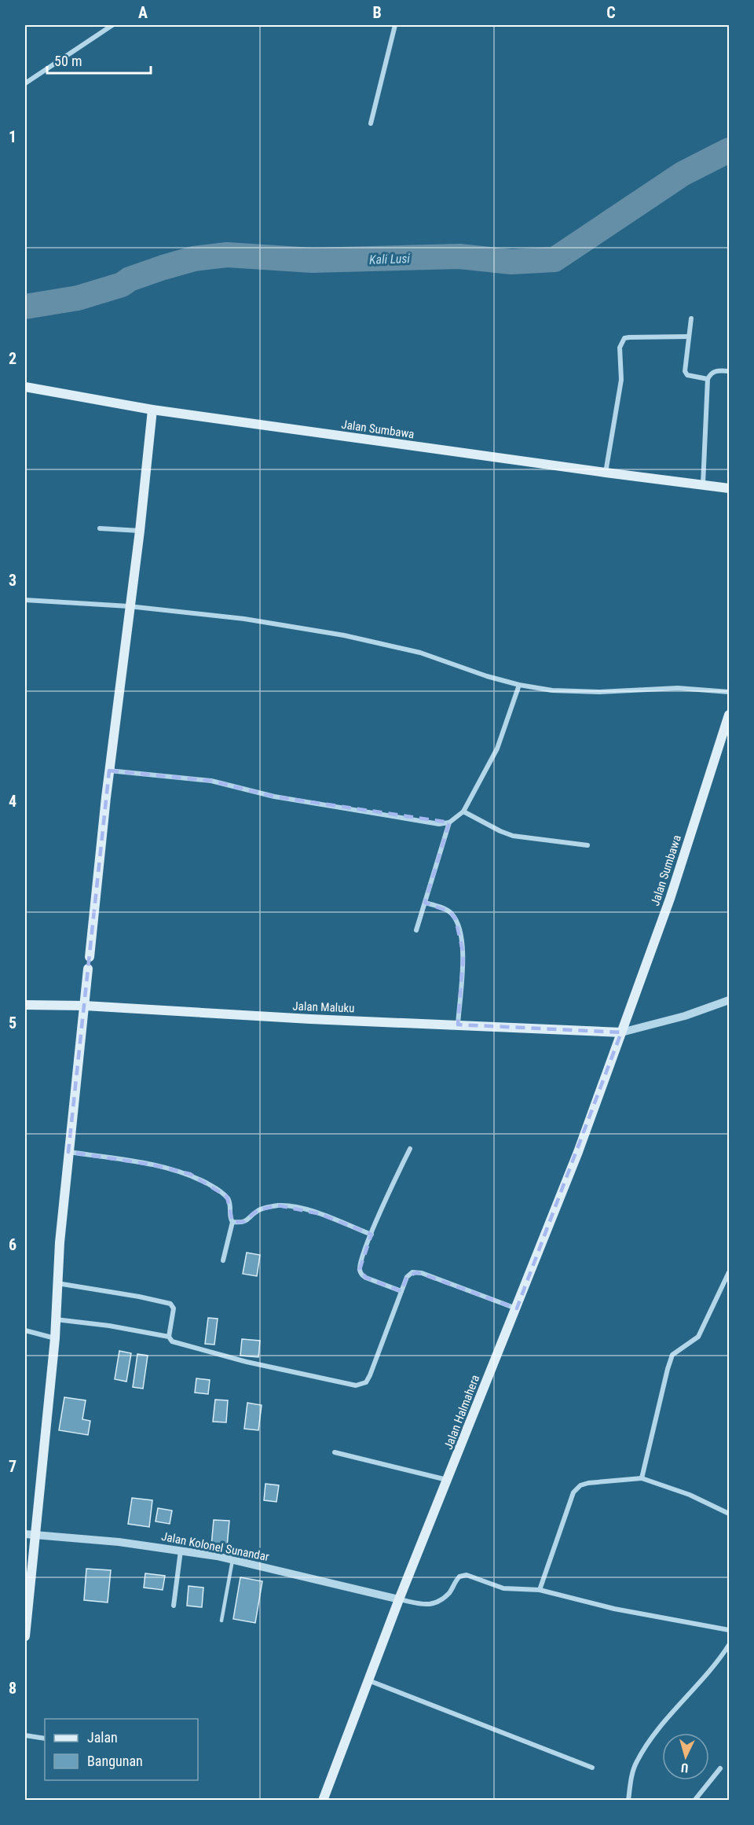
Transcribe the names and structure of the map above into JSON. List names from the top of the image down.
{
  "streets": {
    "main road": ["Jalan Sumbawa", "Jalan Maluku", "Jalan Halmahera"],
    "street": ["Jalan Kolonel Sunandar"]
  },
  "crossings": [
    ["Jalan Sumbawa", "Jalan Maluku"],
    ["Jalan Sumbawa", "Jalan Halmahera"],
    ["Jalan Maluku", "Jalan Halmahera"],
    ["Jalan Halmahera", "Jalan Kolonel Sunandar"]
  ],
  "water": ["Kali Lusi"],
  "legend": ["Jalan", "Bangunan"],
  "scale_bar": "50 m",
  "north": "bottom",
  "grid": {
    "columns": ["A", "B", "C"],
    "rows": [
      "1",
      "2",
      "3",
      "4",
      "5",
      "6",
      "7",
      "8"
    ]
  }
}
